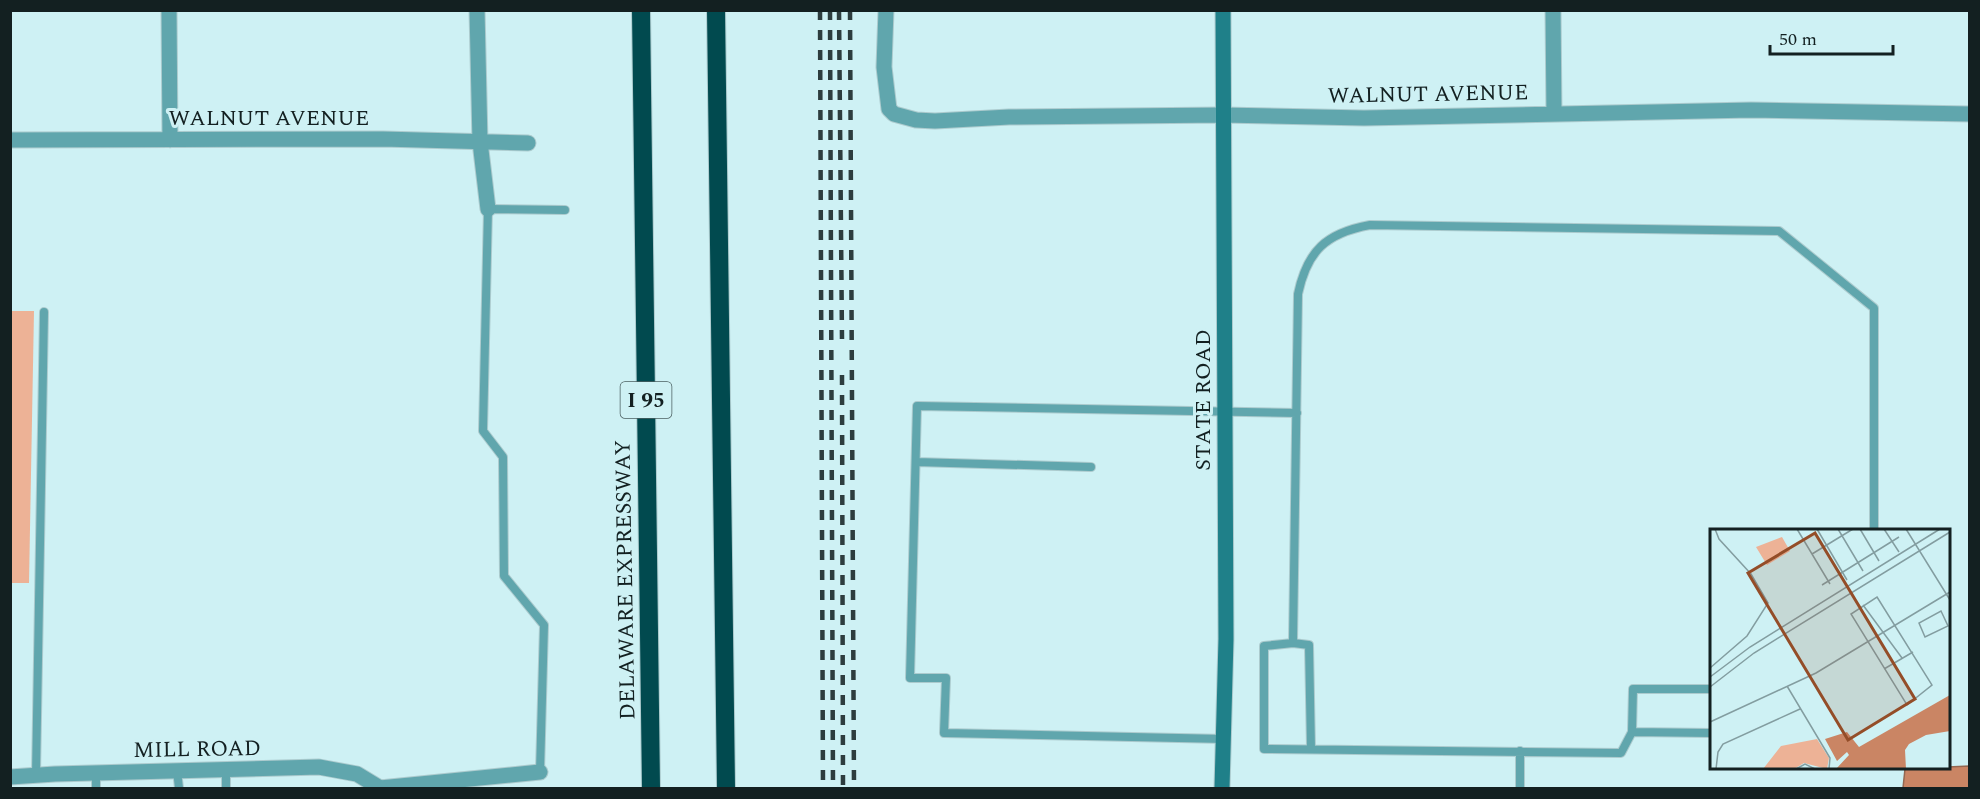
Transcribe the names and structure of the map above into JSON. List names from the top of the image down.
{
  "streets": {
    "highway": ["I 95", "DELAWARE EXPRESSWAY"],
    "main road": ["STATE ROAD"],
    "street": ["WALNUT AVENUE", "MILL ROAD"]
  },
  "crossings": [
    ["WALNUT AVENUE", "STATE ROAD"]
  ],
  "scale_bar": "50 m"
}
